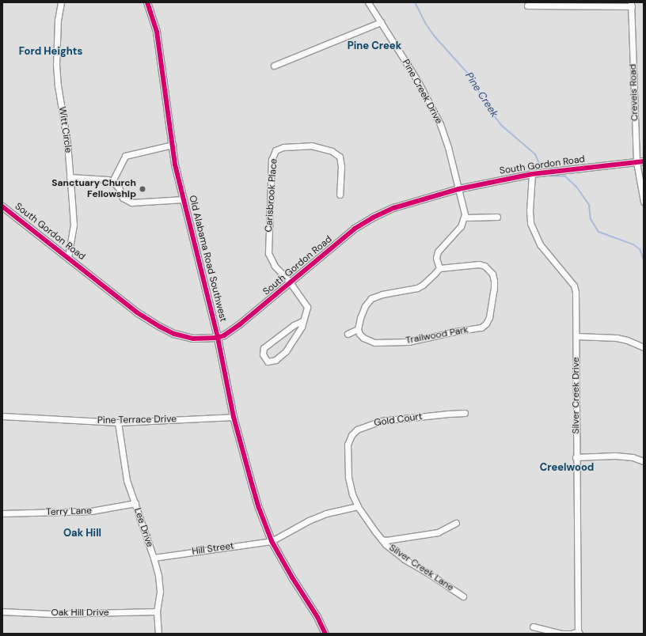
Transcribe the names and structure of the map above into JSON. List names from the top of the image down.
{
  "streets": {
    "street": [
      "Pine Creek Drive",
      "Creveis Road",
      "Witt Circle",
      "South Gordon Road",
      "Carisbrook Place",
      "Old Alabama Road Southwest",
      "Trailwood Park",
      "Silver Creek Drive",
      "Pine Terrace Drive",
      "Gold Court",
      "Terry Lane",
      "Lee Drive",
      "Hill Street",
      "Silver Creek Lane",
      "Oak Hill Drive"
    ]
  },
  "crossings": [
    ["Pine Creek Drive", "South Gordon Road"],
    ["Creveis Road", "South Gordon Road"],
    ["Witt Circle", "South Gordon Road"],
    ["South Gordon Road", "Carisbrook Place"],
    ["South Gordon Road", "Old Alabama Road Southwest"],
    ["South Gordon Road", "Silver Creek Drive"],
    ["Old Alabama Road Southwest", "Pine Terrace Drive"],
    ["Old Alabama Road Southwest", "Hill Street"],
    ["Pine Terrace Drive", "Lee Drive"],
    ["Gold Court", "Silver Creek Lane"],
    ["Terry Lane", "Lee Drive"],
    ["Lee Drive", "Hill Street"],
    ["Lee Drive", "Oak Hill Drive"]
  ],
  "districts": [
    "Pine Creek",
    "Ford Heights",
    "Creelwood",
    "Oak Hill"
  ],
  "water": ["Pine Creek"],
  "places": ["Sanctuary Church Fellowship"]
}
